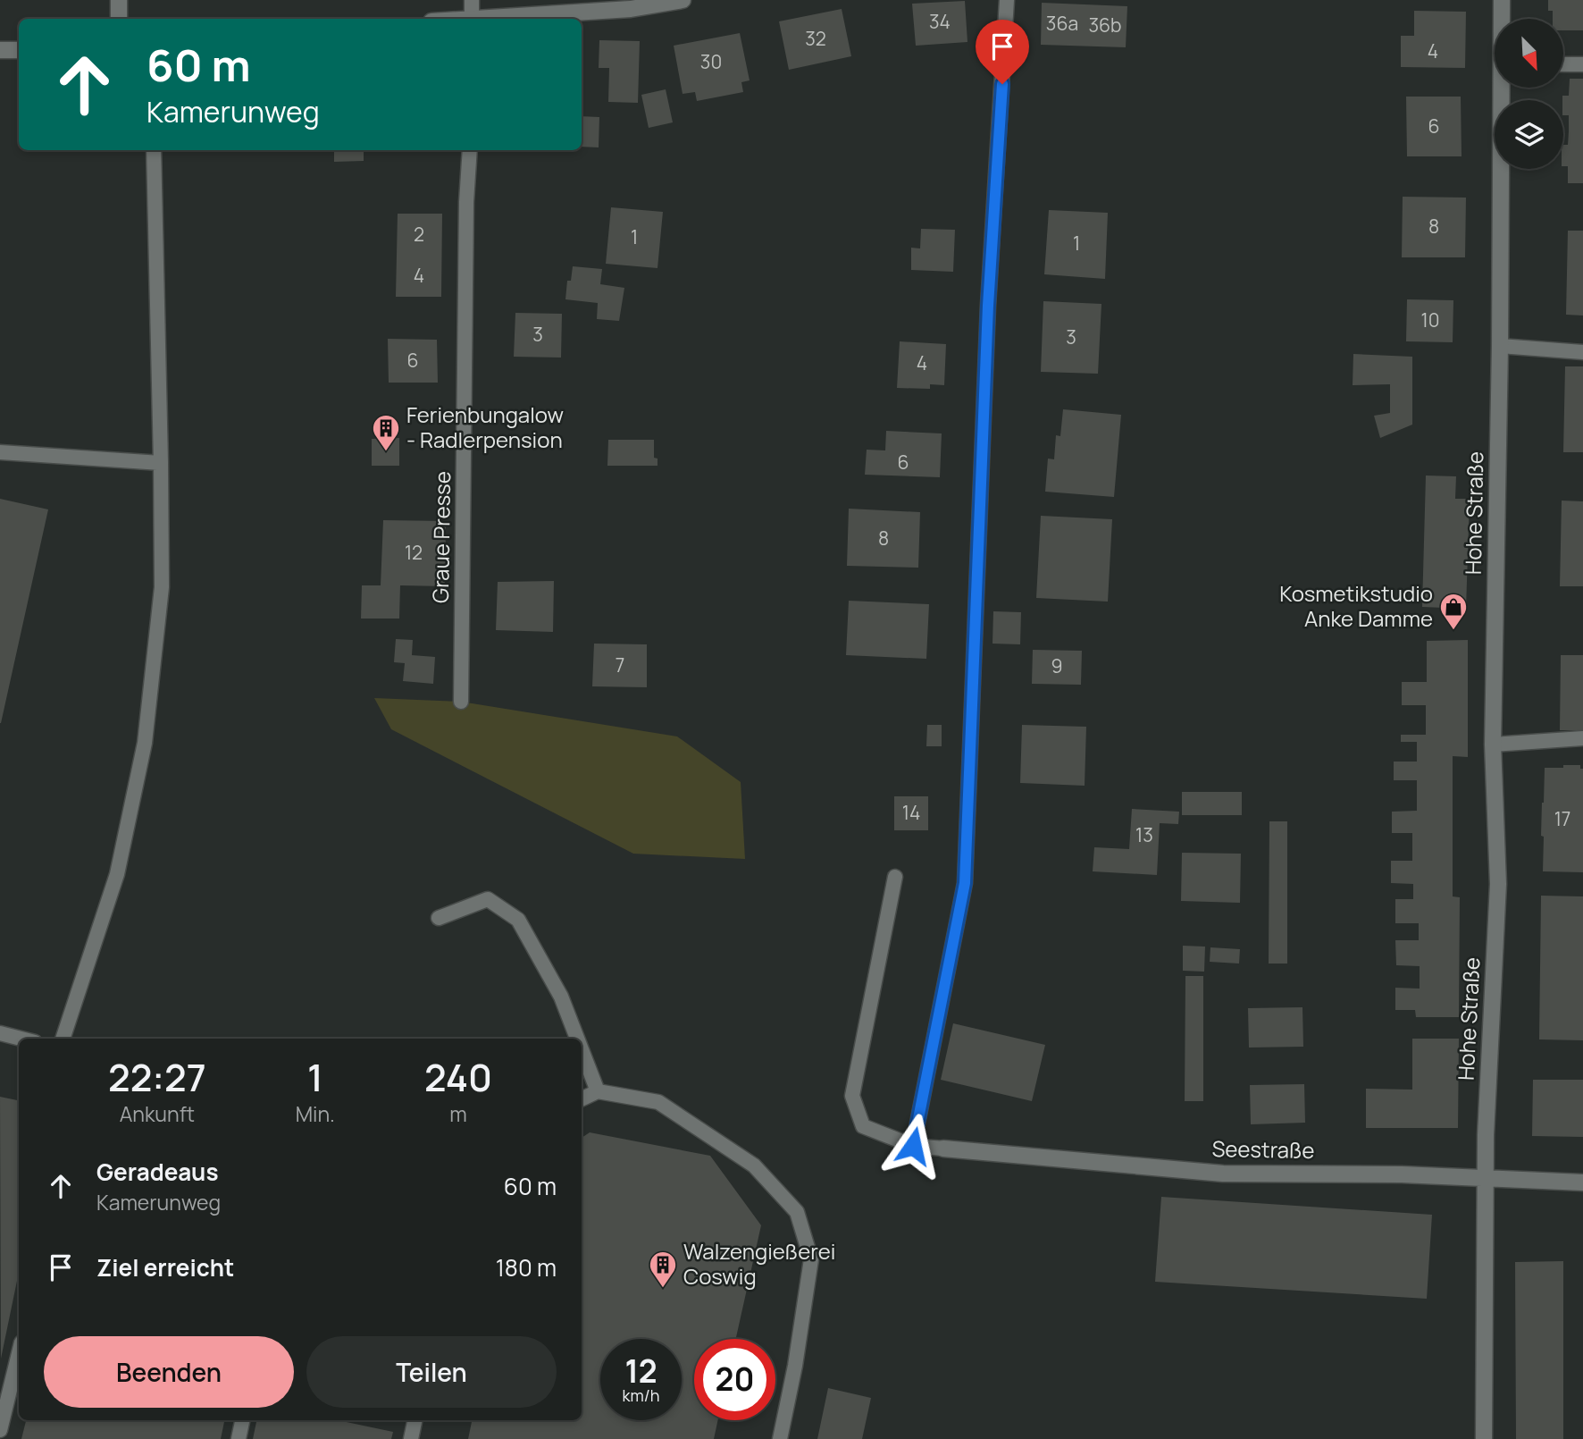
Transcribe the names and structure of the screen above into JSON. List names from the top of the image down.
{
  "streets": {
    "street": ["Hohe Straße", "Seestraße"],
    "lane": ["Graue Presse"]
  },
  "crossings": [
    ["Hohe Straße", "Seestraße"]
  ],
  "places": {
    "building": ["Ferienbungalow - Radlerpension", "Walzengießerei Coswig"],
    "shop": ["Kosmetikstudio Anke Damme"]
  },
  "house_numbers": [
    "34",
    "36a",
    "36b",
    "32",
    "4",
    "30",
    "6",
    "8",
    "2",
    "1",
    "1",
    "4",
    "10",
    "3",
    "3",
    "6",
    "4",
    "6",
    "8",
    "12",
    "7",
    "9",
    "14",
    "17",
    "13"
  ],
  "north": "bottom right",
  "page": {
    "turn": ["60 m", "Kamerunweg"],
    "eta": [
      "22:27",
      "Ankunft",
      "1",
      "Min.",
      "240",
      "m"
    ],
    "list": [
      {
        "name": "Geradeaus",
        "note": "Kamerunweg",
        "value": "60 m"
      },
      {
        "name": "Ziel erreicht",
        "value": "180 m"
      }
    ],
    "buttons": ["Beenden", "Teilen"],
    "speed": "12 km/h",
    "limit": "20"
  }
}
